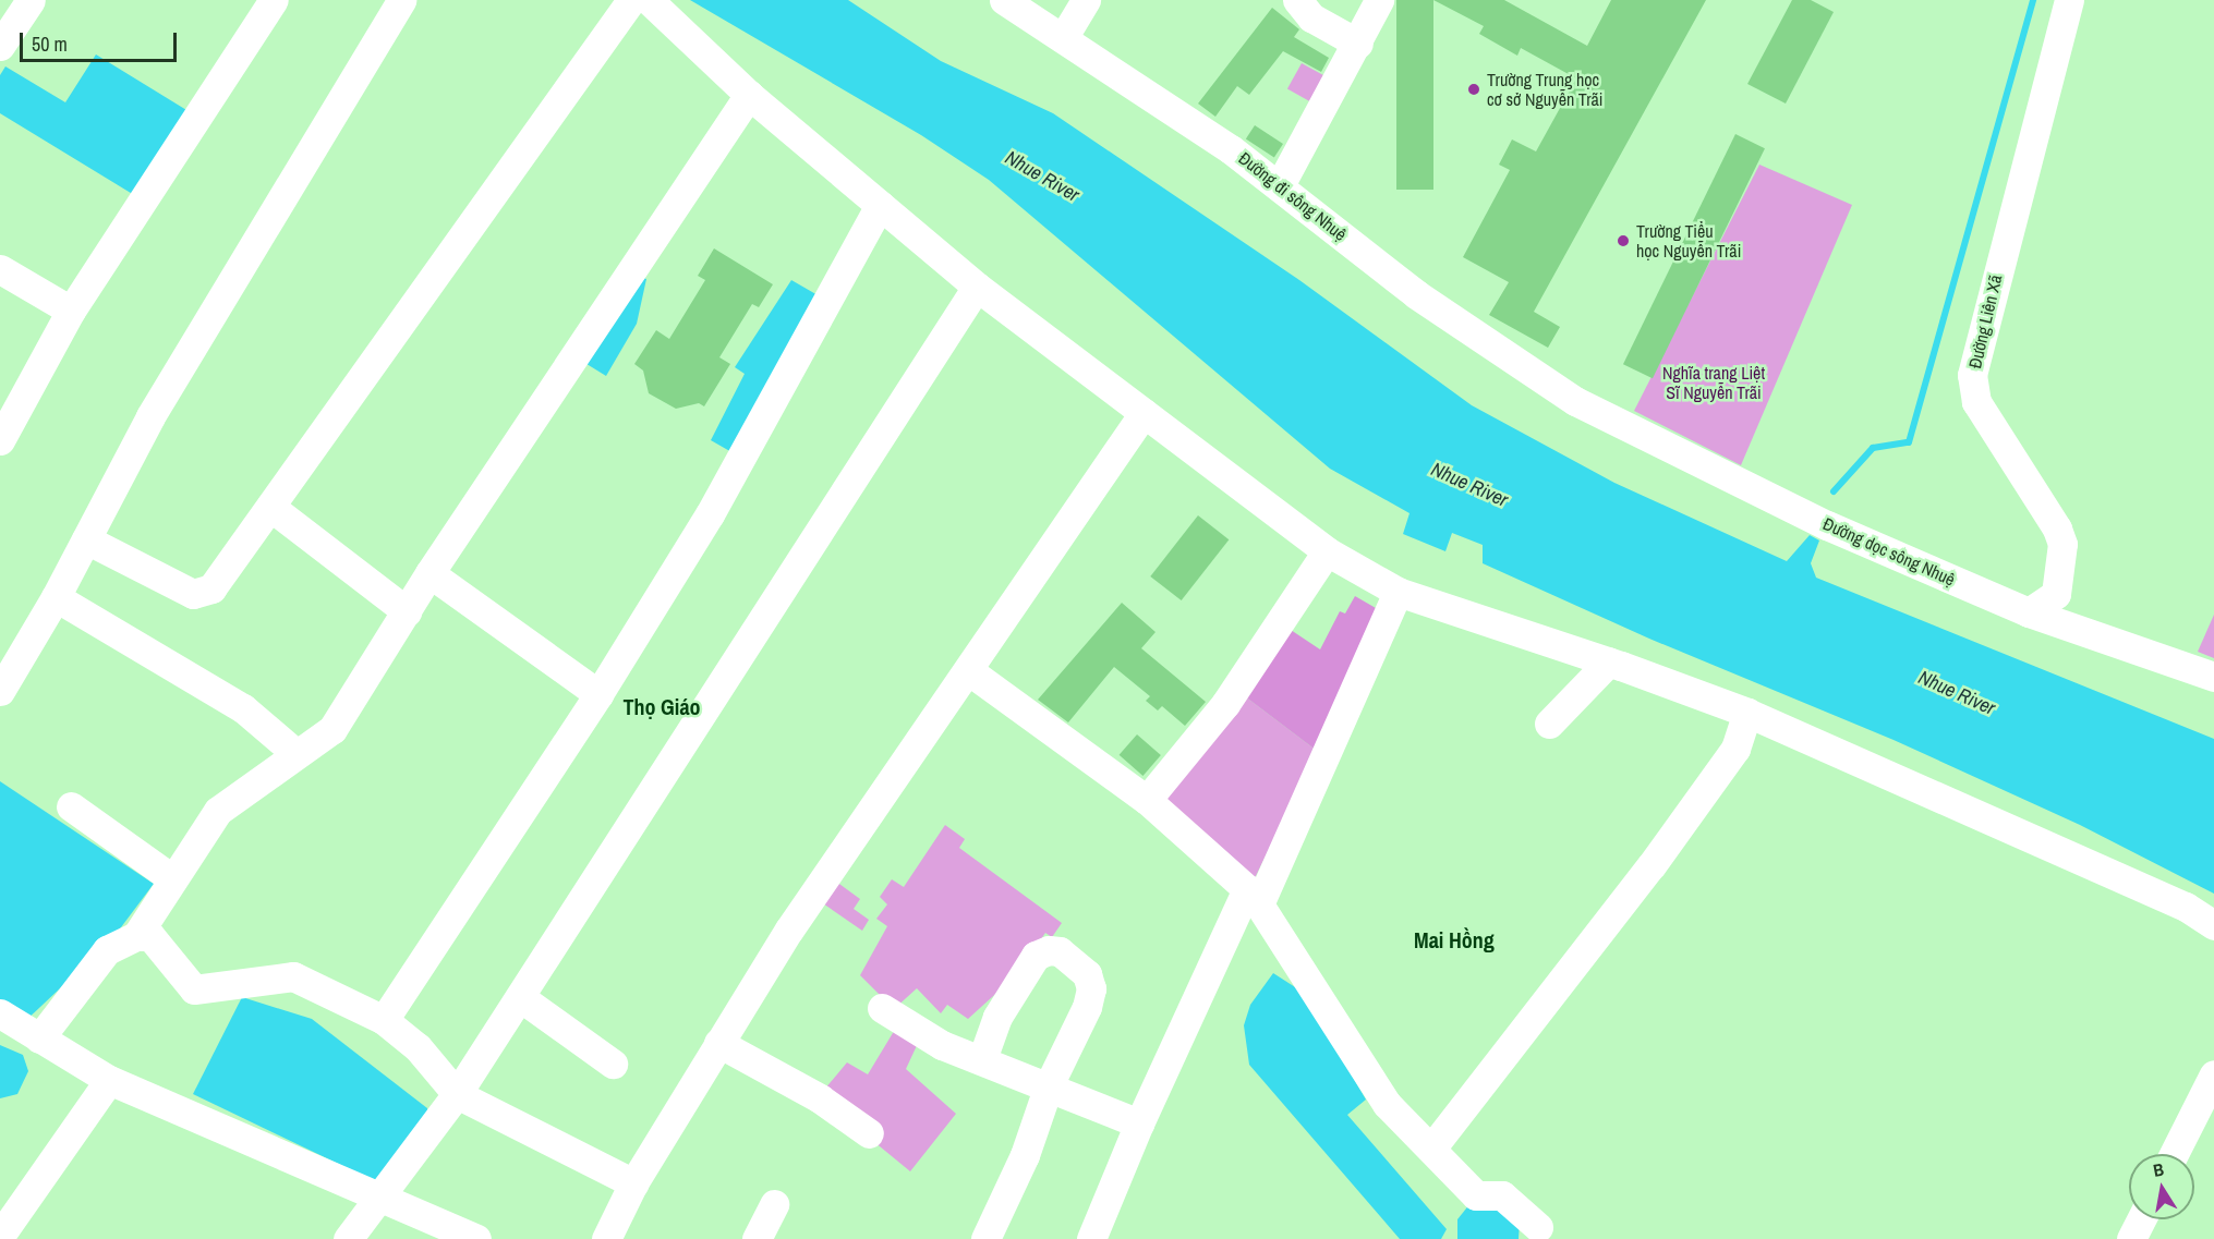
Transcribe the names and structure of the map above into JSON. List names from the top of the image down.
{
  "streets": {
    "street": ["Đường đi sông Nhuệ", "Đường Liên Xã", "Đường dọc sông Nhuệ"]
  },
  "crossings": [
    ["Đường đi sông Nhuệ", "Đường dọc sông Nhuệ"],
    ["Đường Liên Xã", "Đường dọc sông Nhuệ"]
  ],
  "districts": ["Thọ Giáo", "Mai Hồng"],
  "water": ["Nhue River"],
  "parks": ["Nghĩa trang Liệt Sĩ Nguyễn Trãi"],
  "places": ["Trường Trung học cơ sở Nguyễn Trãi", "Trường Tiểu học Nguyễn Trãi"],
  "scale_bar": "50 m",
  "north": "top"
}
